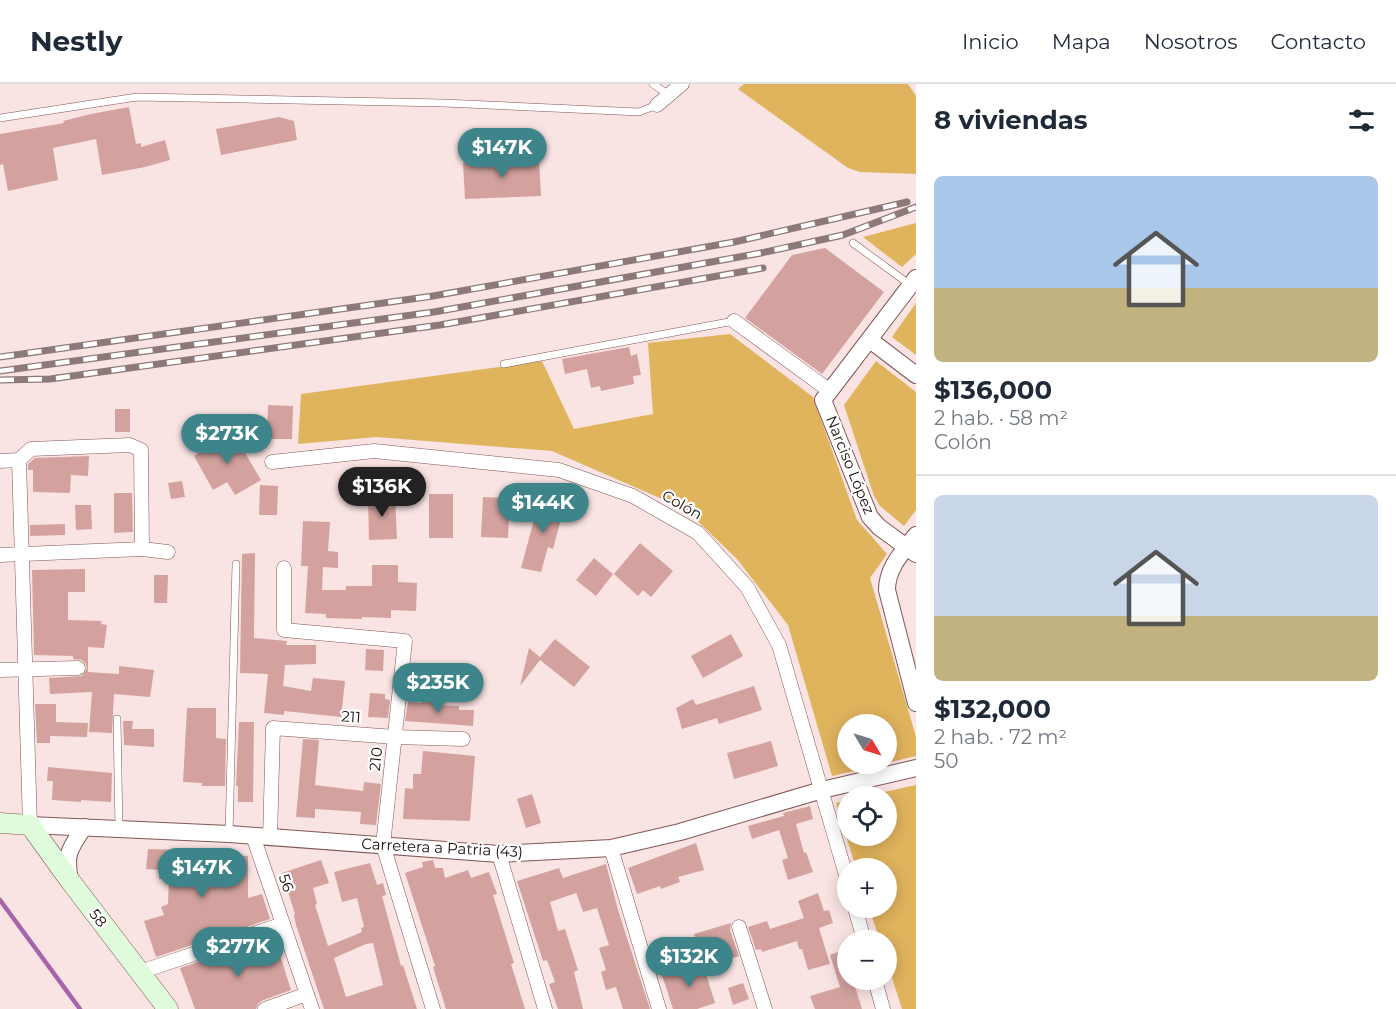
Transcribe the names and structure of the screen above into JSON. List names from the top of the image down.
{
  "streets": {
    "main road": ["58"],
    "street": [
      "Narciso López",
      "Colón",
      "211",
      "210",
      "Carretera a Patria (43)",
      "56"
    ]
  },
  "crossings": [
    ["Colón", "Carretera a Patria (43)"],
    ["211", "210"],
    ["211", "Carretera a Patria (43)"],
    ["211", "56"],
    ["210", "Carretera a Patria (43)"],
    ["Carretera a Patria (43)", "56"],
    ["Carretera a Patria (43)", "58"]
  ],
  "north": "bottom right",
  "page": {
    "header": "Nestly",
    "nav": [
      "Inicio",
      "Mapa",
      "Nosotros",
      "Contacto"
    ],
    "heading": "8 viviendas",
    "price": [
      "$147K",
      "$273K",
      "$136K",
      "$144K",
      "$235K",
      "$147K",
      "$277K",
      "$132K"
    ],
    "list": [
      {
        "name": "$136,000",
        "note": "2 hab. · 58 m² · Colón"
      },
      {
        "name": "$132,000",
        "note": "2 hab. · 72 m² · 50"
      }
    ],
    "map_buttons": ["+", "−"]
  }
}
